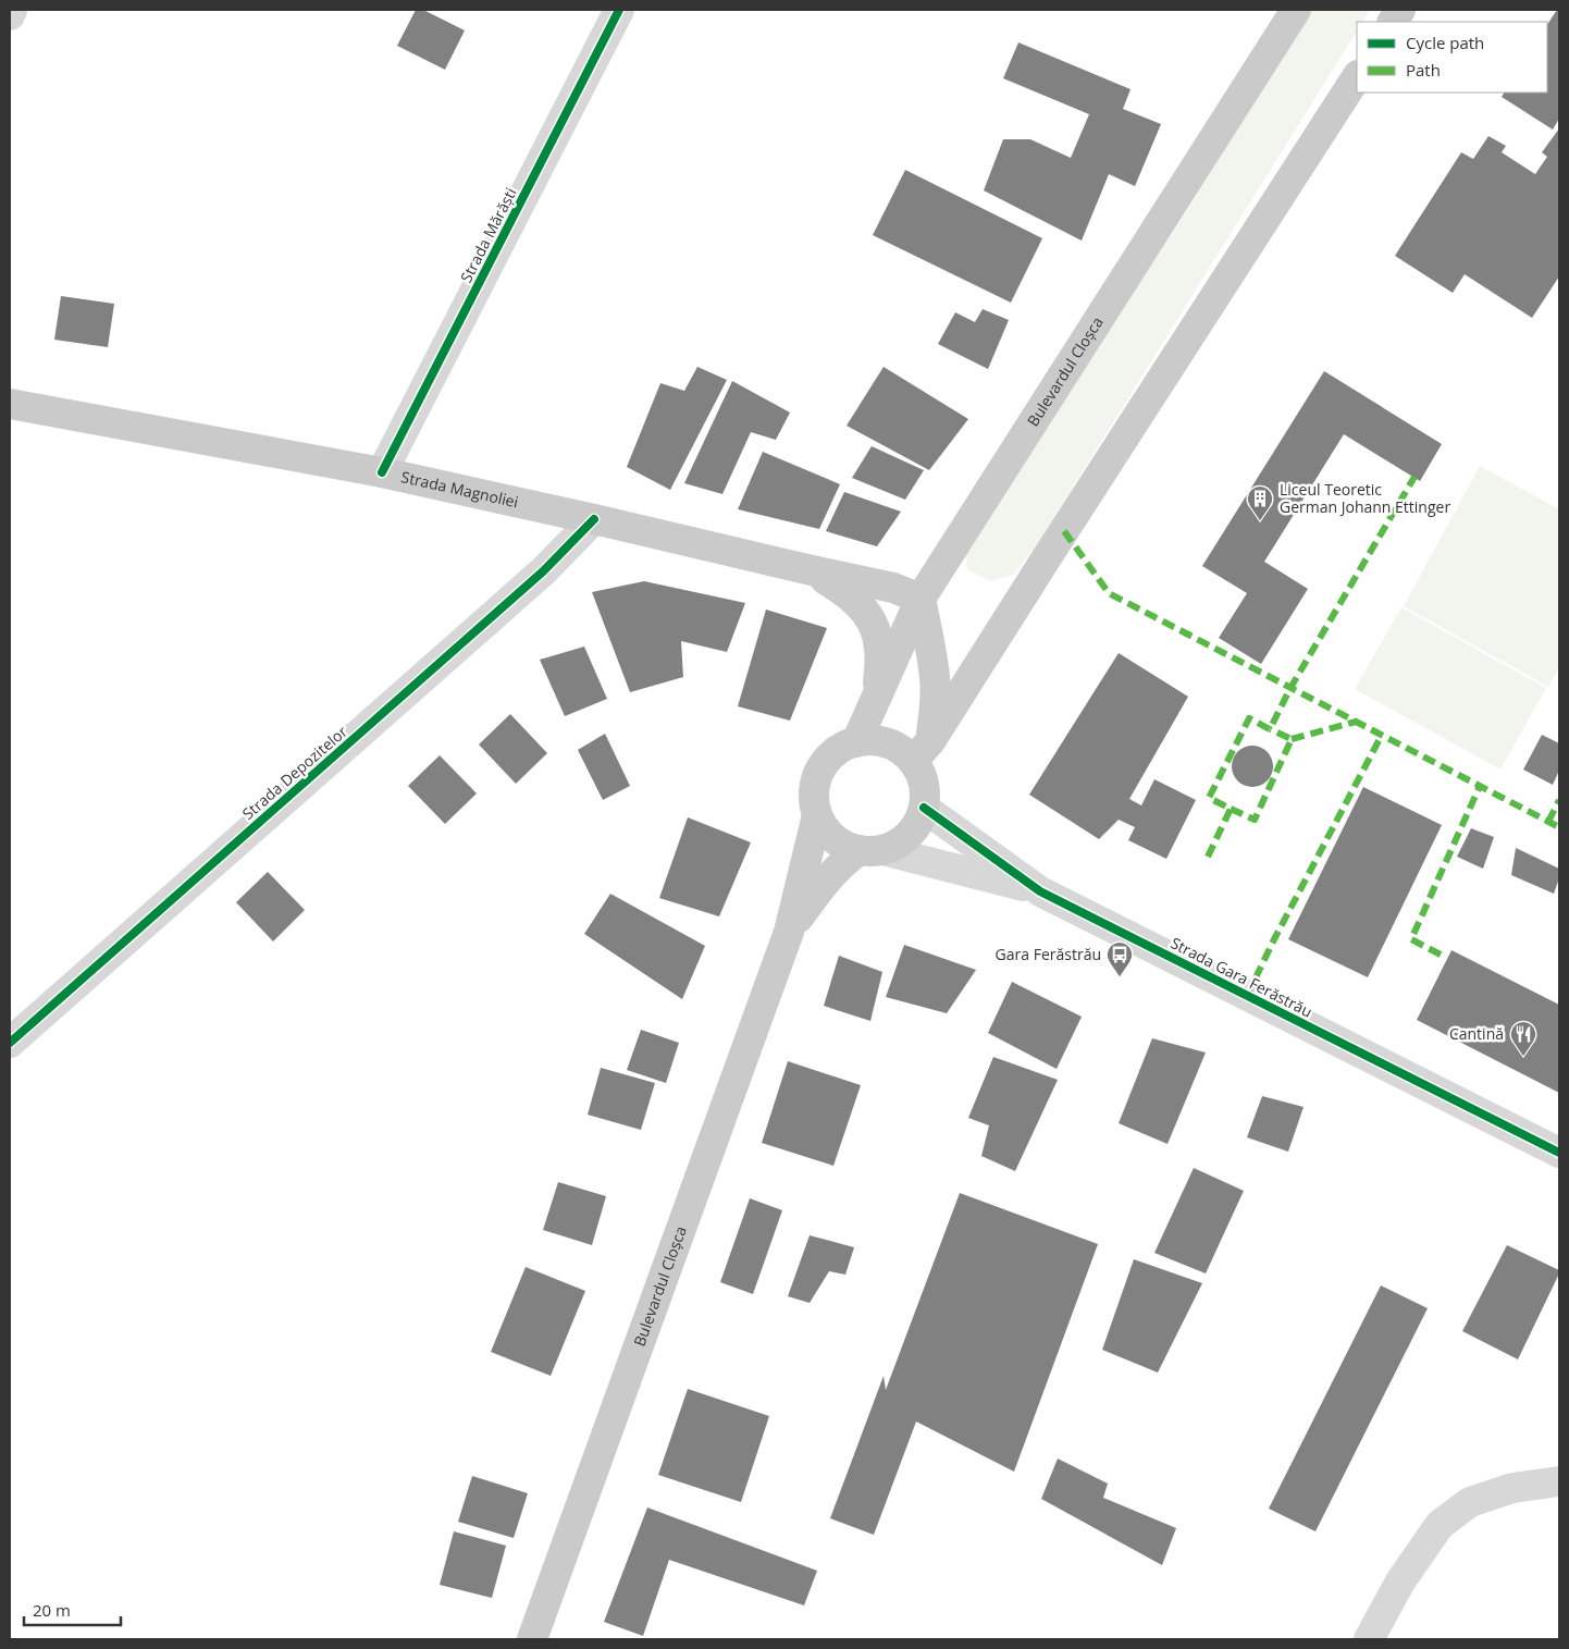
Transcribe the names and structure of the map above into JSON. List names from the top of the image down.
{
  "streets": {
    "main road": ["Bulevardul Cloșca", "Strada Magnoliei"],
    "street": ["Strada Mărăști", "Strada Depozitelor", "Strada Gara Ferăstrău"]
  },
  "crossings": [
    ["Strada Mărăști", "Strada Magnoliei"],
    ["Bulevardul Cloșca", "Strada Magnoliei"],
    ["Bulevardul Cloșca", "Strada Gara Ferăstrău"],
    ["Strada Magnoliei", "Strada Depozitelor"]
  ],
  "places": {
    "building": ["Liceul Teoretic German Johann Ettinger"],
    "bus stop": ["Gara Ferăstrău"],
    "restaurant": ["Cantină"]
  },
  "legend": ["Cycle path", "Path"],
  "scale_bar": "20 m"
}
